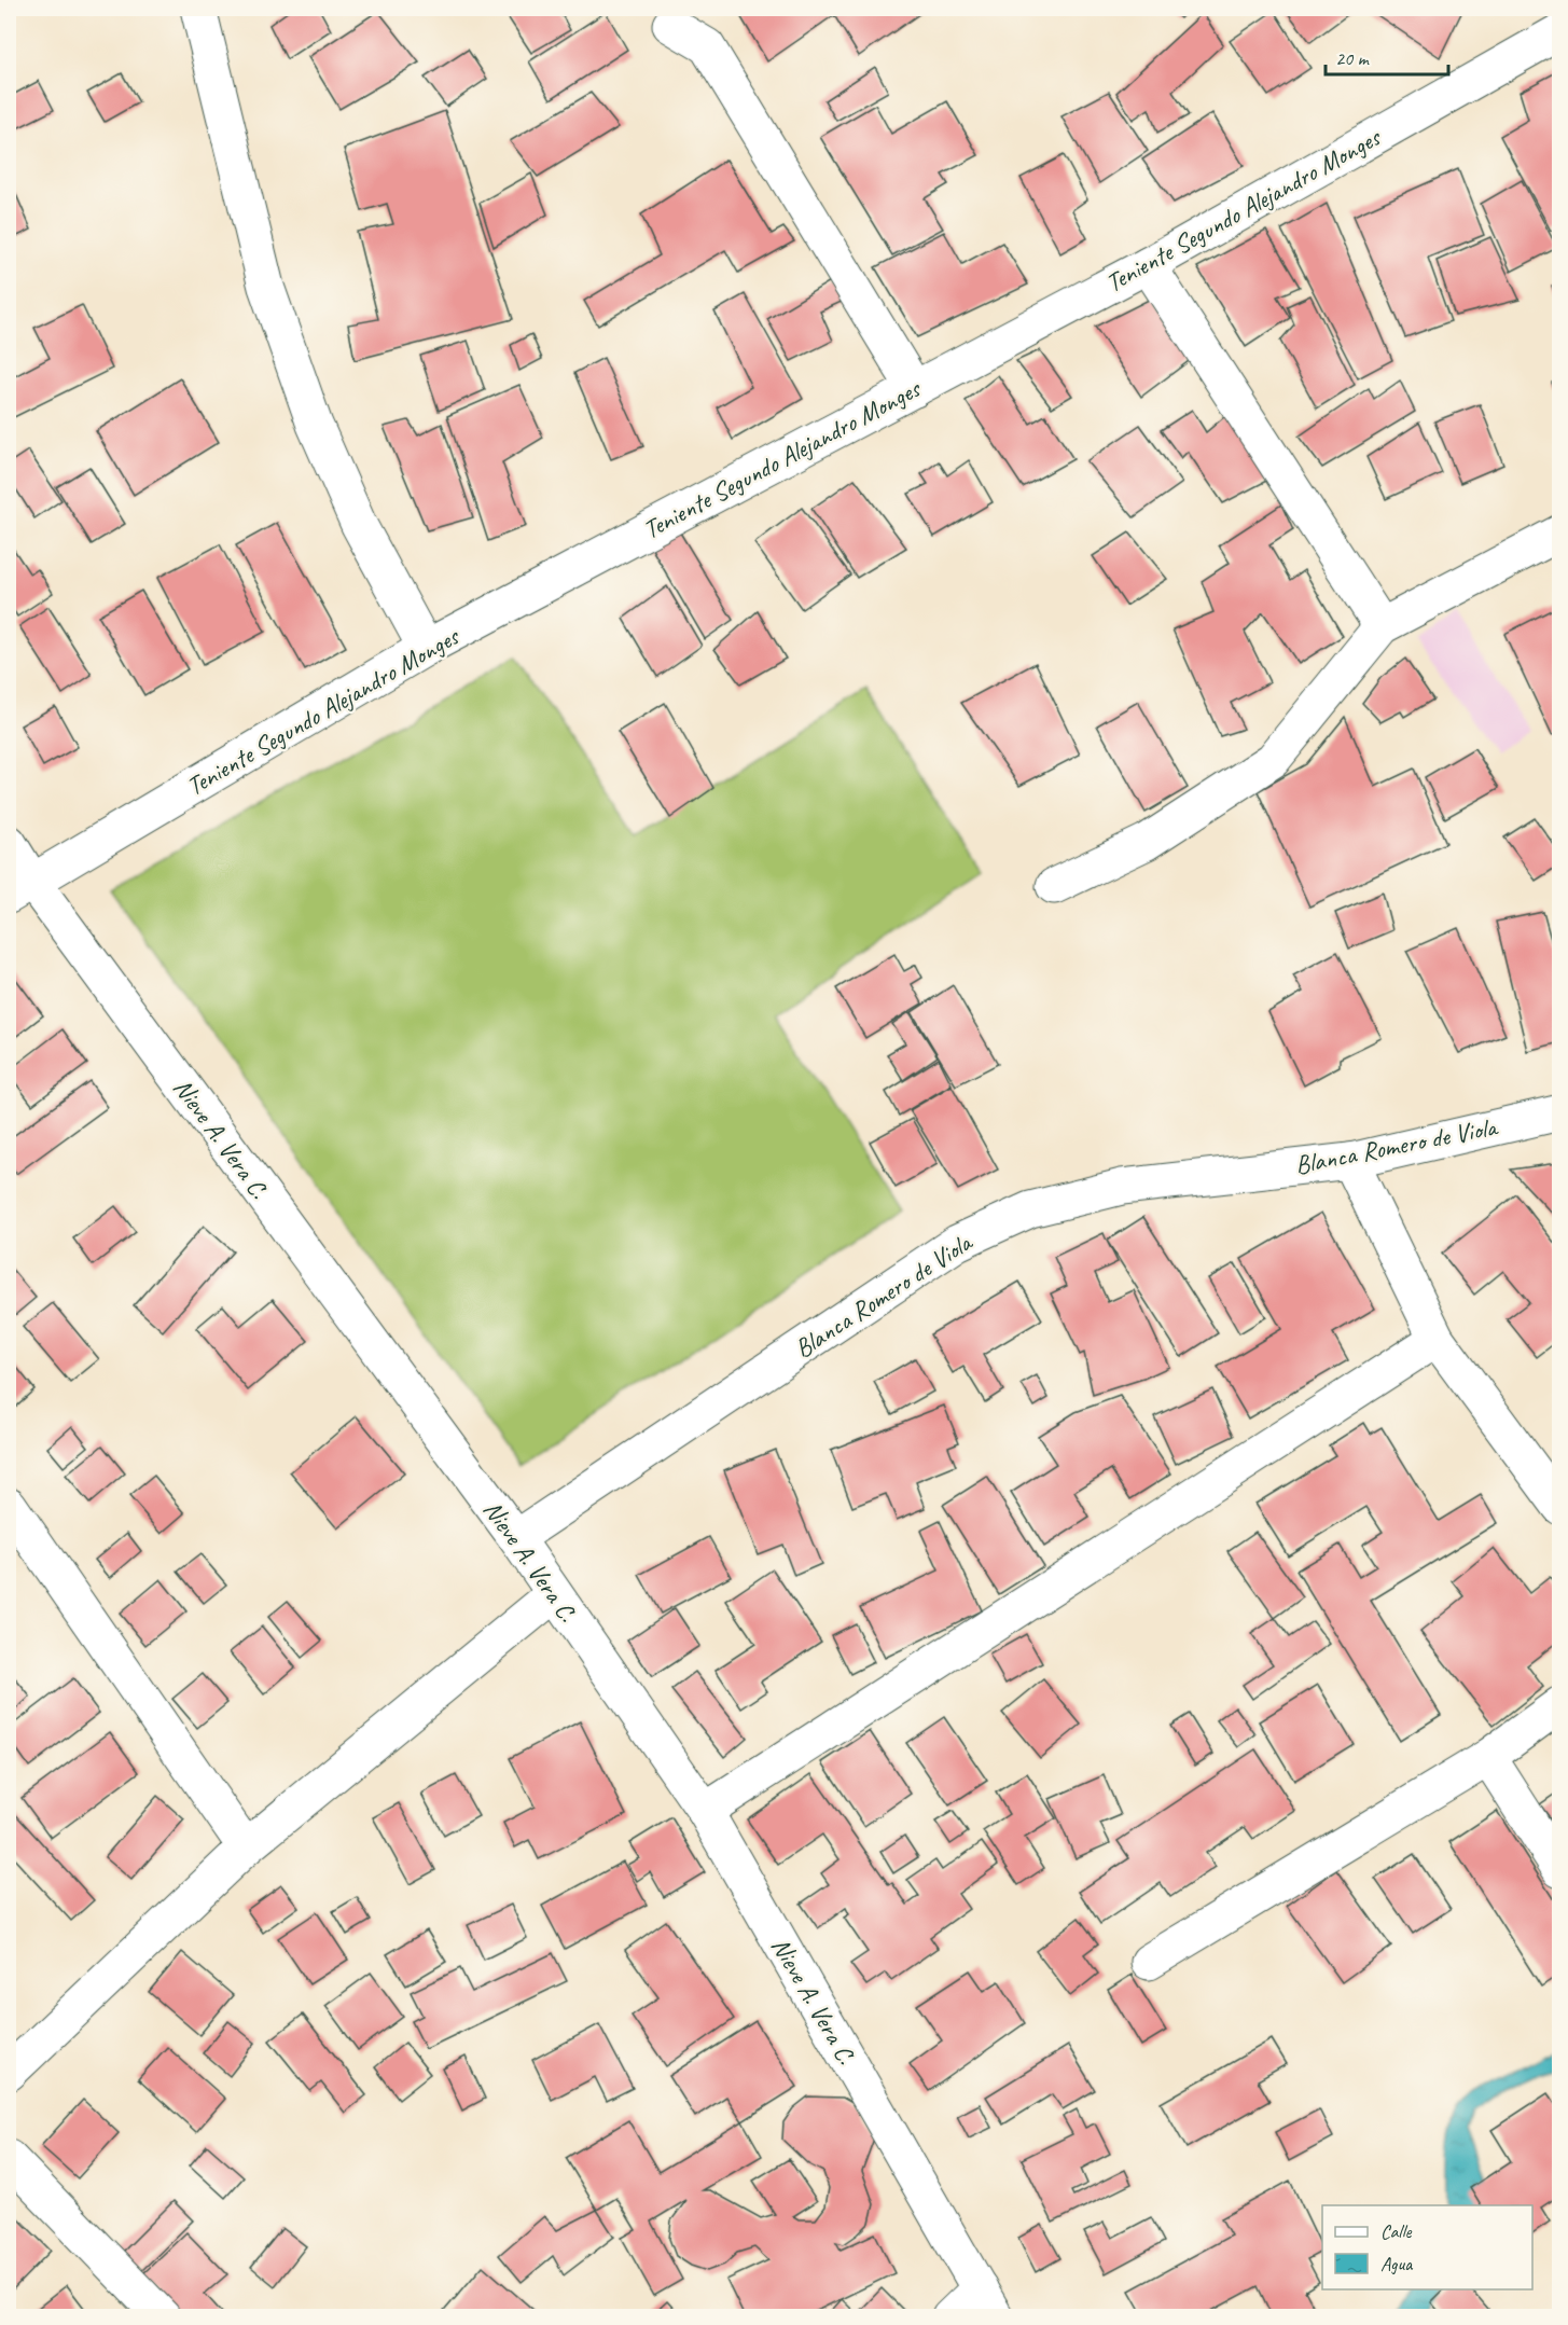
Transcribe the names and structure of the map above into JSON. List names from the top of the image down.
{
  "streets": {
    "street": ["Teniente Segundo Alejandro Monges", "Nieve A. Vera C.", "Blanca Romero de Viola"]
  },
  "crossings": [
    ["Teniente Segundo Alejandro Monges", "Nieve A. Vera C."],
    ["Nieve A. Vera C.", "Blanca Romero de Viola"]
  ],
  "legend": ["Calle", "Agua"],
  "scale_bar": "20 m"
}
